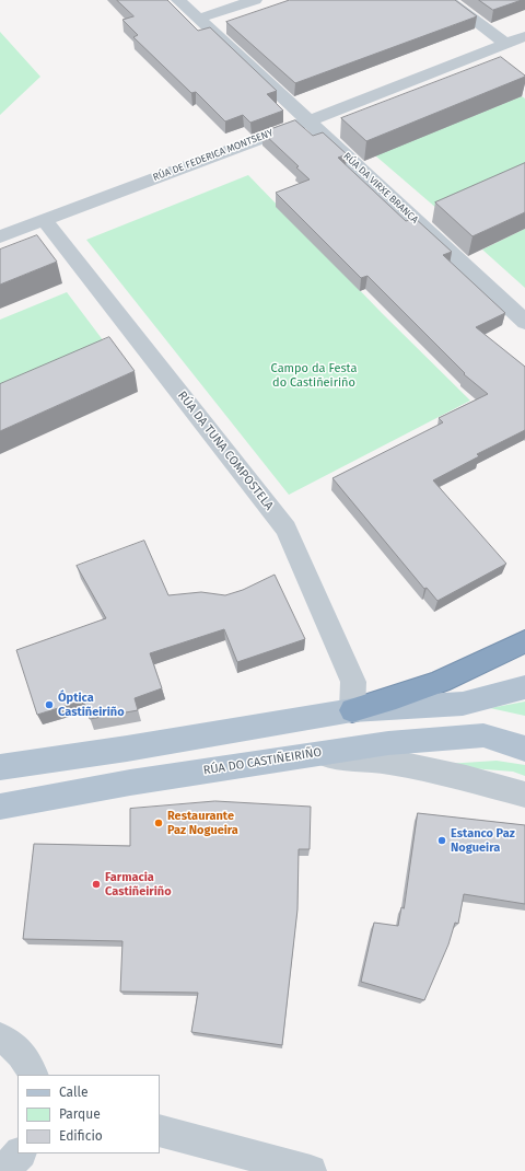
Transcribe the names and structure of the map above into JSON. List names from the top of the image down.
{
  "streets": {
    "main road": ["RÚA DO CASTIÑEIRIÑO"],
    "street": ["RÚA DE FEDERICA MONTSENY", "RÚA DA VIRXE BRANCA", "RÚA DA TUNA COMPOSTELA"]
  },
  "crossings": [
    ["RÚA DE FEDERICA MONTSENY", "RÚA DA VIRXE BRANCA"],
    ["RÚA DE FEDERICA MONTSENY", "RÚA DA TUNA COMPOSTELA"]
  ],
  "parks": ["Campo da Festa do Castiñeiriño"],
  "places": [
    "Óptica Castiñeiriño",
    "Restaurante Paz Nogueira",
    "Estanco Paz Nogueira",
    "Farmacia Castiñeiriño"
  ],
  "legend": ["Calle", "Parque", "Edificio"]
}
